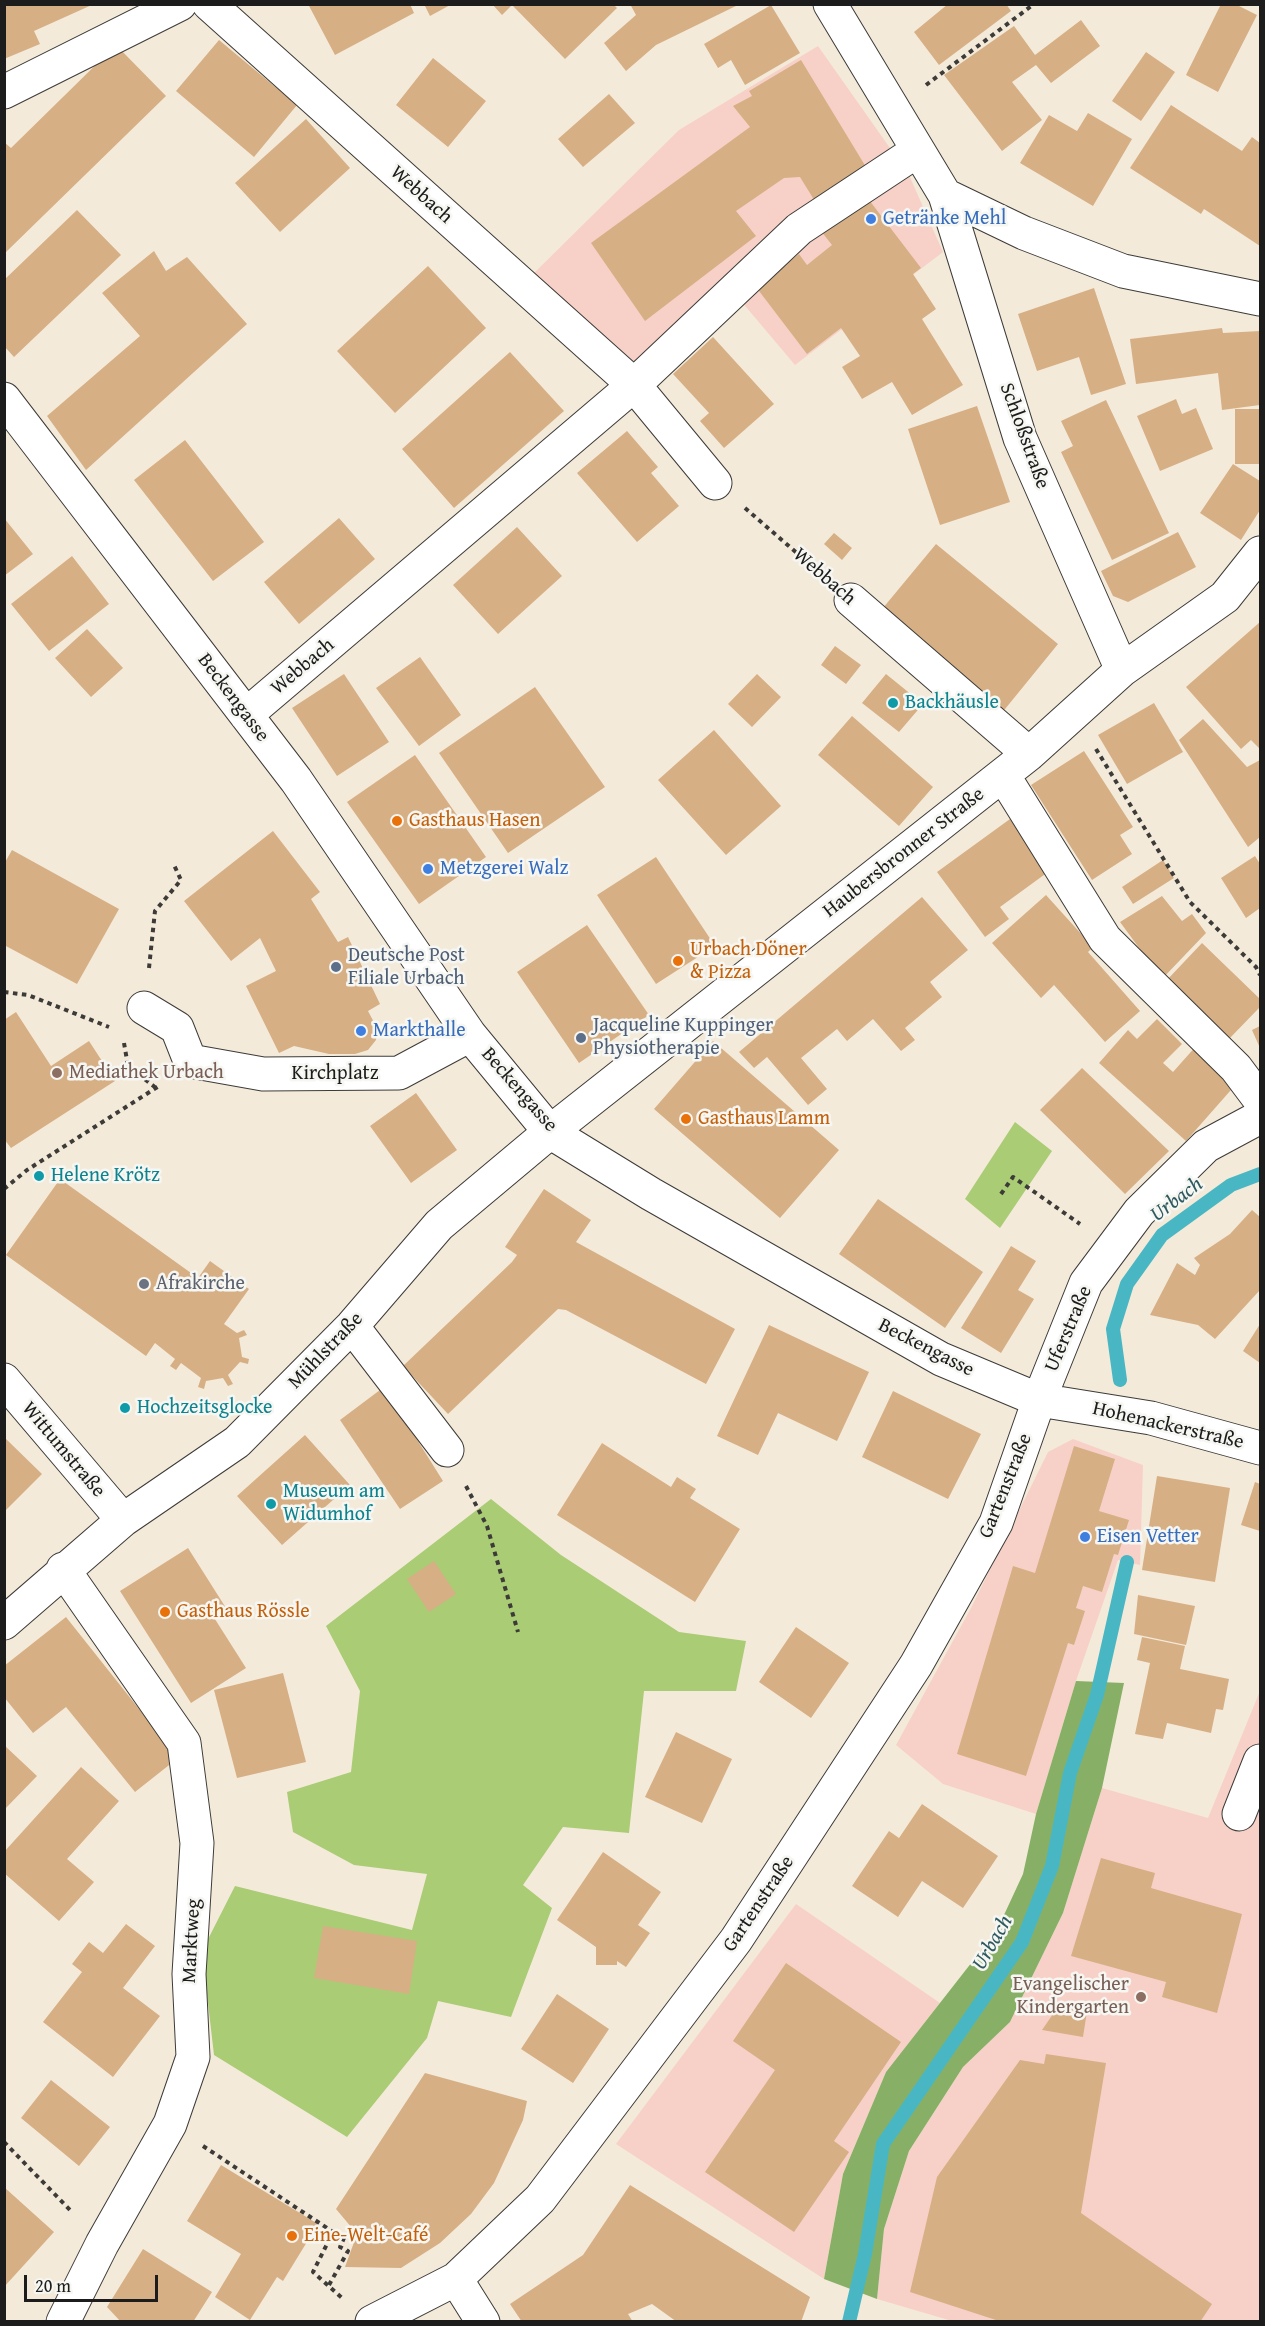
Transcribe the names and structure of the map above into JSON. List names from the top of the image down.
{
  "streets": {
    "street": [
      "Webbach",
      "Schloßstraße",
      "Beckengasse",
      "Haubersbronner Straße",
      "Kirchplatz",
      "Uferstraße",
      "Mühlstraße",
      "Hohenackerstraße",
      "Wittumstraße",
      "Gartenstraße",
      "Marktweg"
    ]
  },
  "crossings": [
    ["Webbach", "Schloßstraße"],
    ["Webbach", "Beckengasse"],
    ["Webbach", "Haubersbronner Straße"],
    ["Schloßstraße", "Haubersbronner Straße"],
    ["Beckengasse", "Haubersbronner Straße"],
    ["Beckengasse", "Kirchplatz"],
    ["Beckengasse", "Uferstraße"],
    ["Beckengasse", "Mühlstraße"],
    ["Beckengasse", "Hohenackerstraße"],
    ["Beckengasse", "Gartenstraße"],
    ["Haubersbronner Straße", "Mühlstraße"],
    ["Uferstraße", "Hohenackerstraße"],
    ["Uferstraße", "Gartenstraße"],
    ["Mühlstraße", "Wittumstraße"],
    ["Mühlstraße", "Marktweg"],
    ["Hohenackerstraße", "Gartenstraße"]
  ],
  "water": ["Urbach"],
  "places": [
    "Getränke Mehl",
    "Backhäusle",
    "Gasthaus Hasen",
    "Metzgerei Walz",
    "Urbach Döner & Pizza",
    "Deutsche Post Filiale Urbach",
    "Markthalle",
    "Jacqueline Kuppinger Physiotherapie",
    "Mediathek Urbach",
    "Gasthaus Lamm",
    "Helene Krötz",
    "Afrakirche",
    "Hochzeitsglocke",
    "Museum am Widumhof",
    "Eisen Vetter",
    "Gasthaus Rössle",
    "Evangelischer Kindergarten",
    "Eine-Welt-Café"
  ],
  "scale_bar": "20 m"
}
